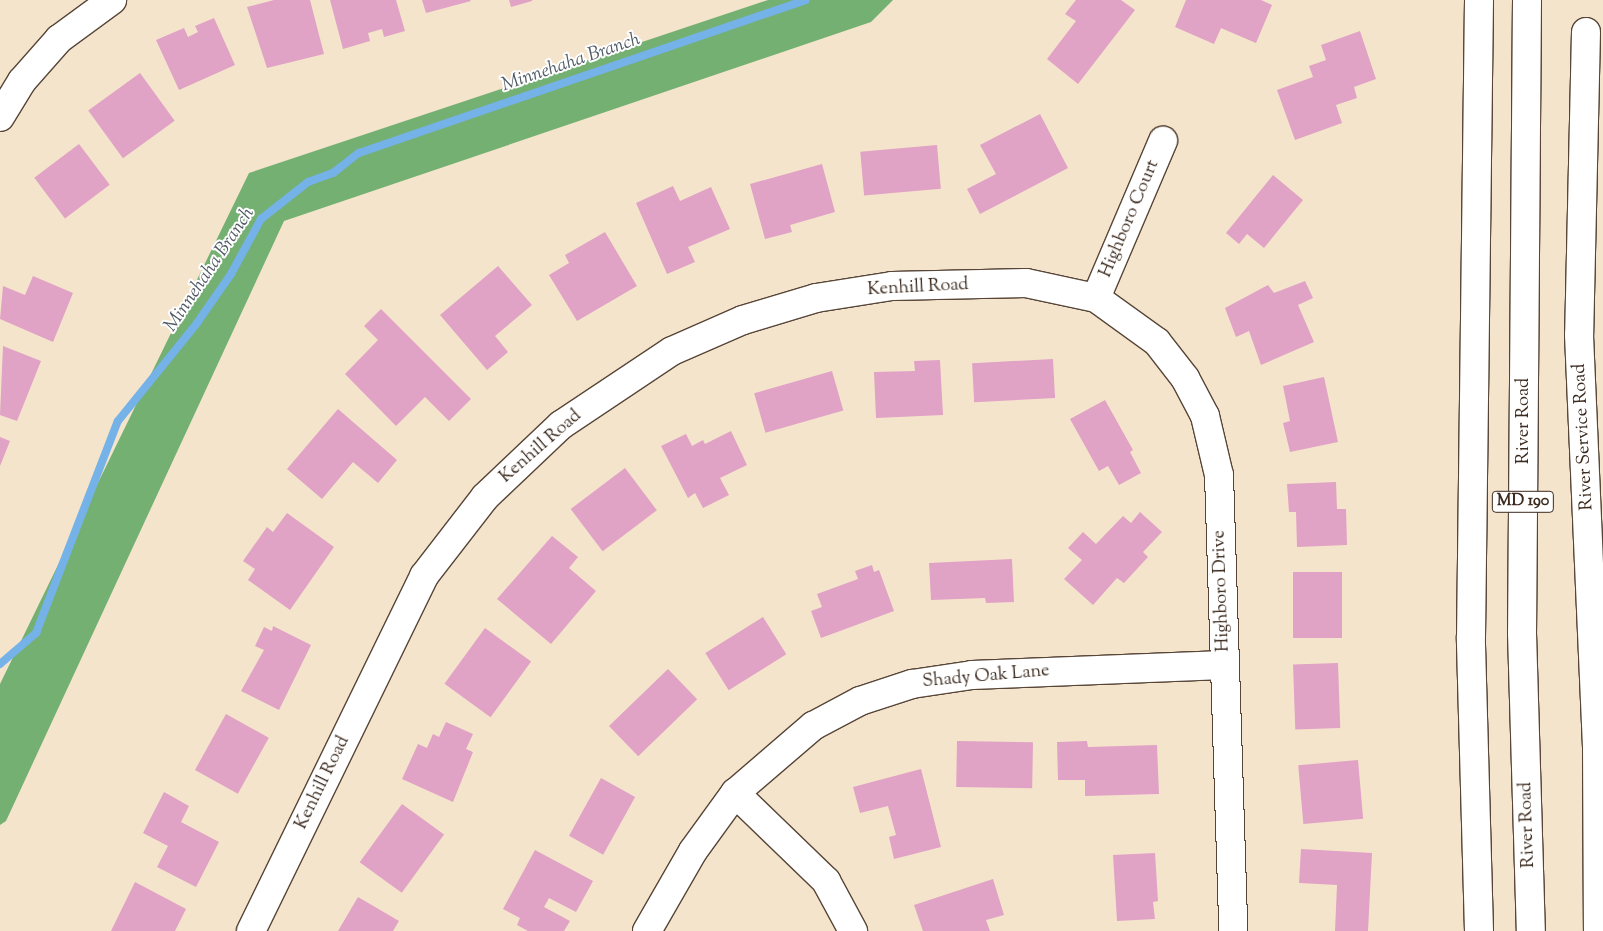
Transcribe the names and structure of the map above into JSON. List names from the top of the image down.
{
  "streets": {
    "street": [
      "Highboro Court",
      "Kenhill Road",
      "River Road",
      "River Service Road",
      "MD 190",
      "Highboro Drive",
      "Shady Oak Lane"
    ]
  },
  "crossings": [
    ["Highboro Court", "Kenhill Road"],
    ["Highboro Court", "Highboro Drive"],
    ["Kenhill Road", "Highboro Drive"],
    ["Highboro Drive", "Shady Oak Lane"]
  ],
  "water": ["Minnehaha Branch"]
}
